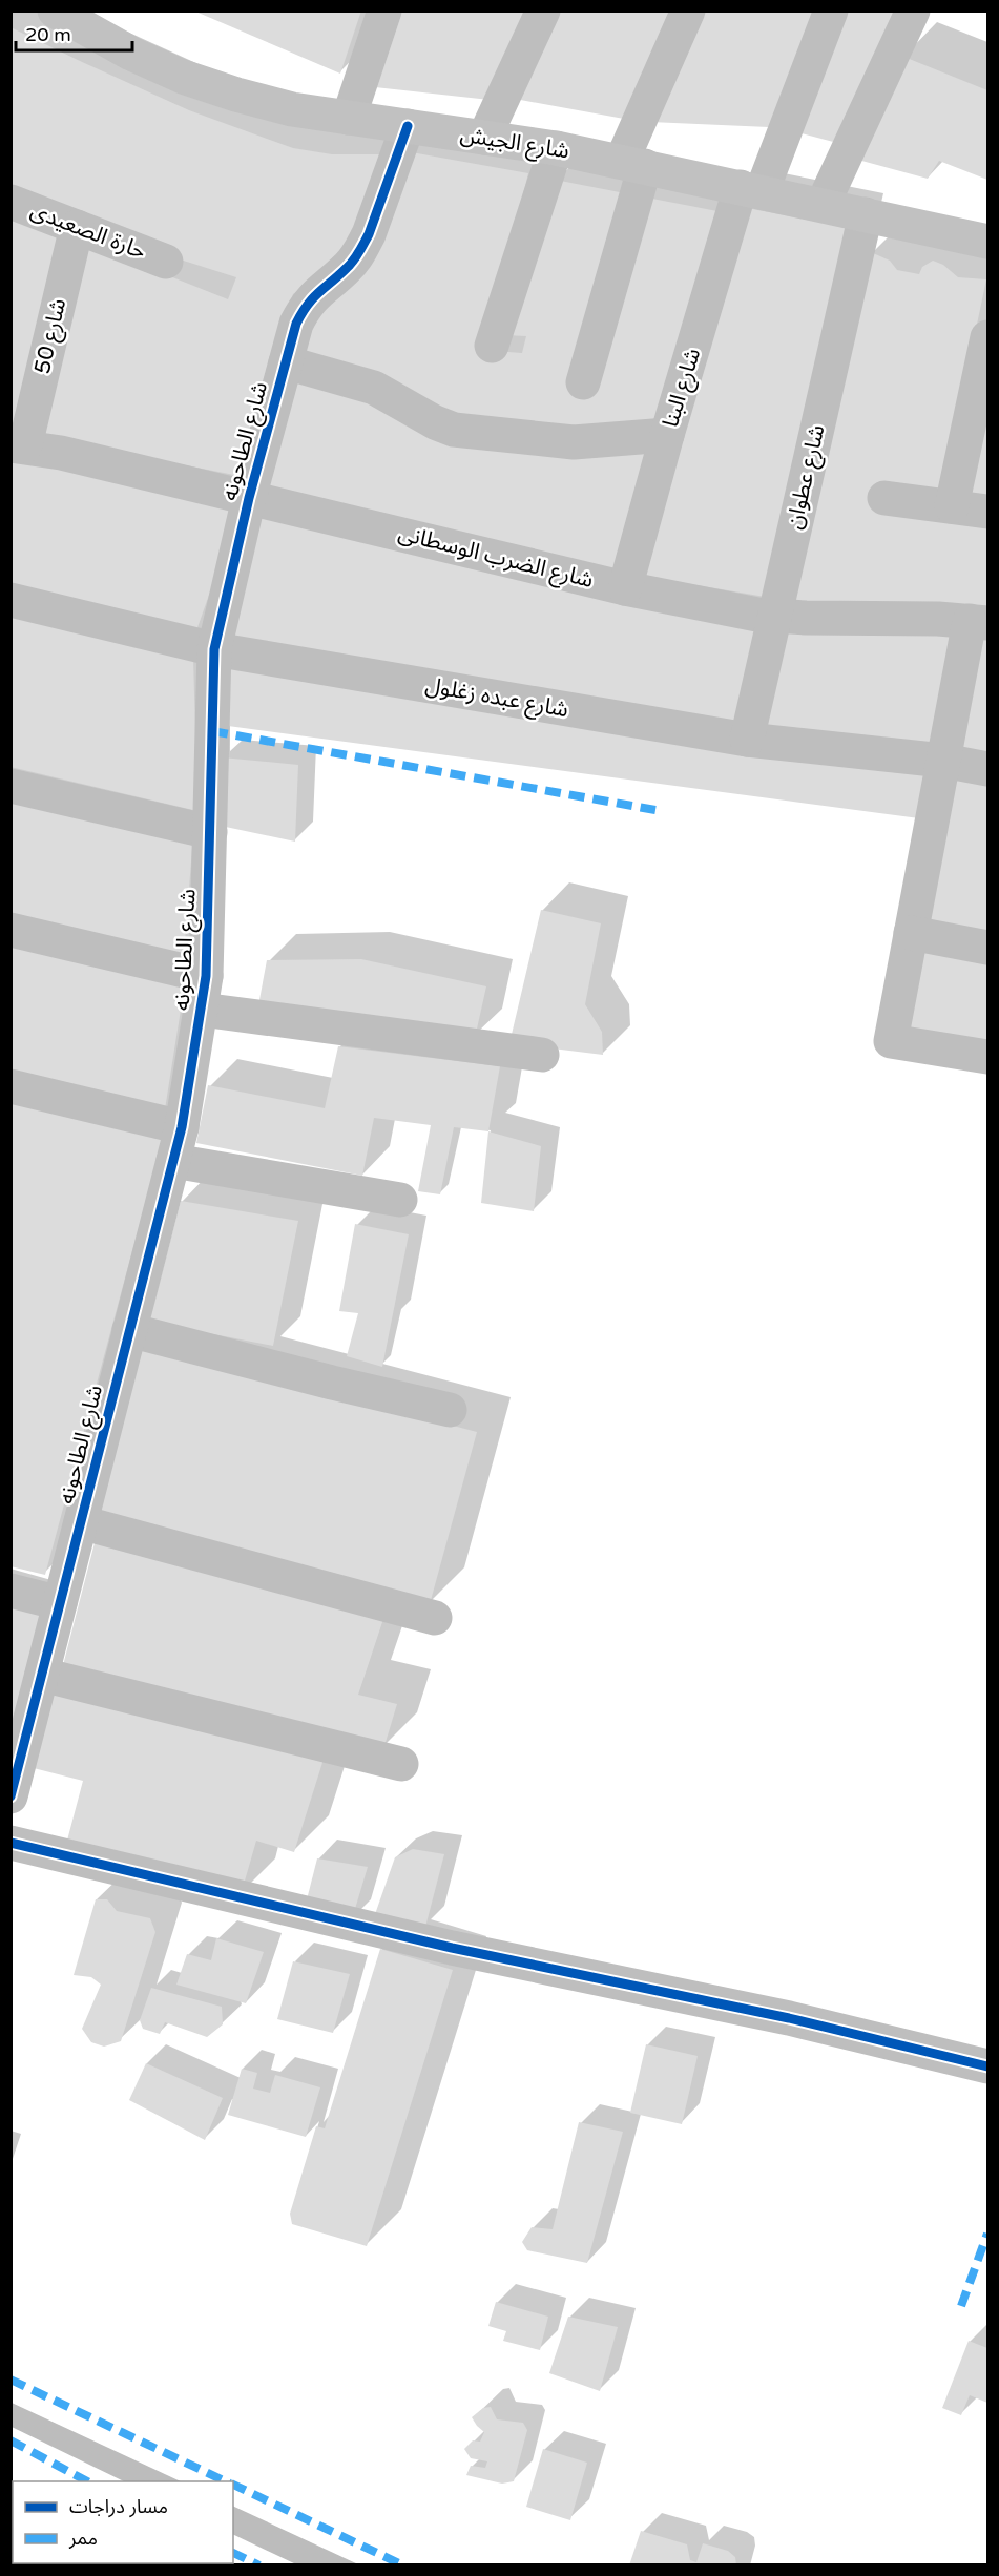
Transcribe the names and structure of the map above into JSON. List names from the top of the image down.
{
  "streets": {
    "main road": ["شارع الجيش"],
    "street": [
      "حارة الصعيدى",
      "شارع 50",
      "شارع البنا",
      "شارع الطاحونه",
      "شارع عطوان",
      "شارع الضرب الوسطانى",
      "شارع عبده زغلول"
    ]
  },
  "crossings": [
    ["شارع الجيش", "شارع البنا"],
    ["شارع الجيش", "شارع الطاحونه"],
    ["شارع الجيش", "شارع عطوان"],
    ["حارة الصعيدى", "شارع 50"],
    ["شارع 50", "شارع الضرب الوسطانى"],
    ["شارع البنا", "شارع الضرب الوسطانى"],
    ["شارع الطاحونه", "شارع الضرب الوسطانى"],
    ["شارع الطاحونه", "شارع عبده زغلول"],
    ["شارع عطوان", "شارع الضرب الوسطانى"],
    ["شارع عطوان", "شارع عبده زغلول"]
  ],
  "legend": ["مسار دراجات", "ممر"],
  "scale_bar": "20 m"
}
